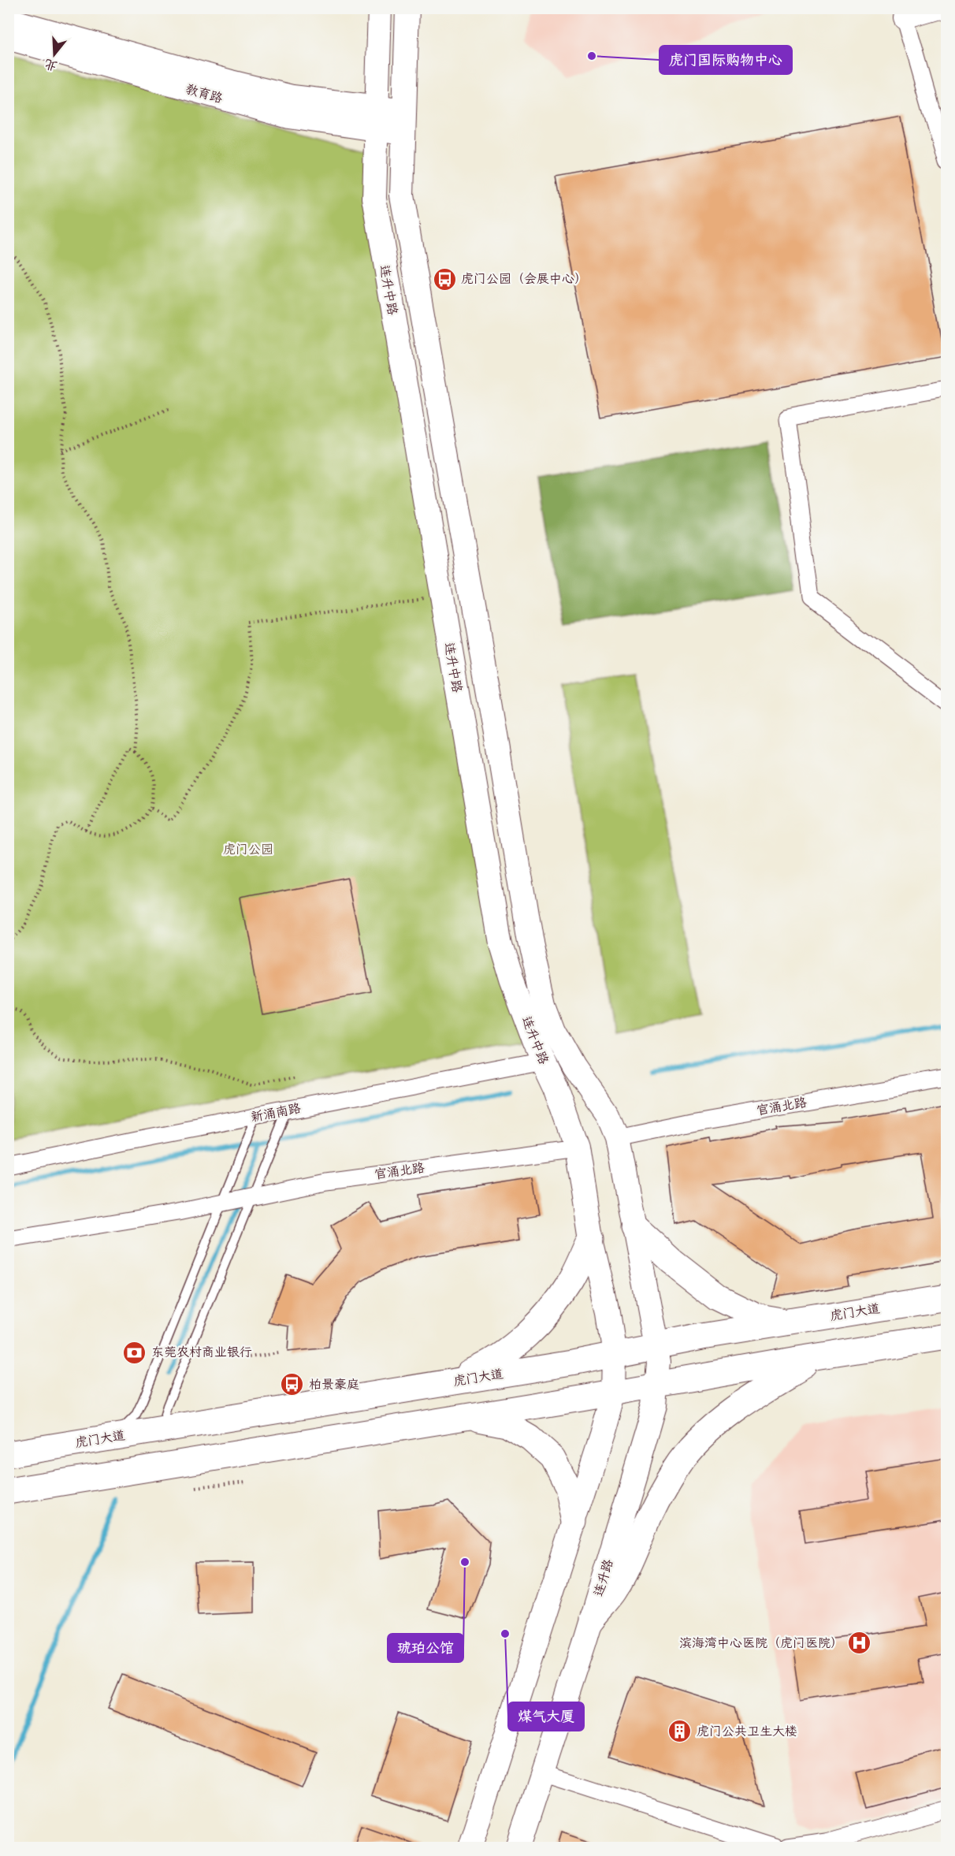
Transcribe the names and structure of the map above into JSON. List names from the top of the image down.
{
  "streets": {
    "main road": [
      "教育路",
      "连升中路",
      "虎门大道",
      "连升路"
    ],
    "street": ["官涌北路", "新涌南路"]
  },
  "crossings": [
    ["教育路", "连升中路"],
    ["连升中路", "官涌北路"],
    ["连升中路", "新涌南路"],
    ["连升中路", "虎门大道"],
    ["连升中路", "连升路"],
    ["虎门大道", "连升路"]
  ],
  "parks": ["虎门公园"],
  "places": {
    "other": ["虎门国际购物中心", "琥珀公馆", "煤气大厦"],
    "bus stop": ["虎门公园（会展中心）", "柏景豪庭"],
    "bank": ["东莞农村商业银行"],
    "hospital": ["滨海湾中心医院（虎门医院）"],
    "building": ["虎门公共卫生大楼"]
  },
  "north": "bottom"
}
